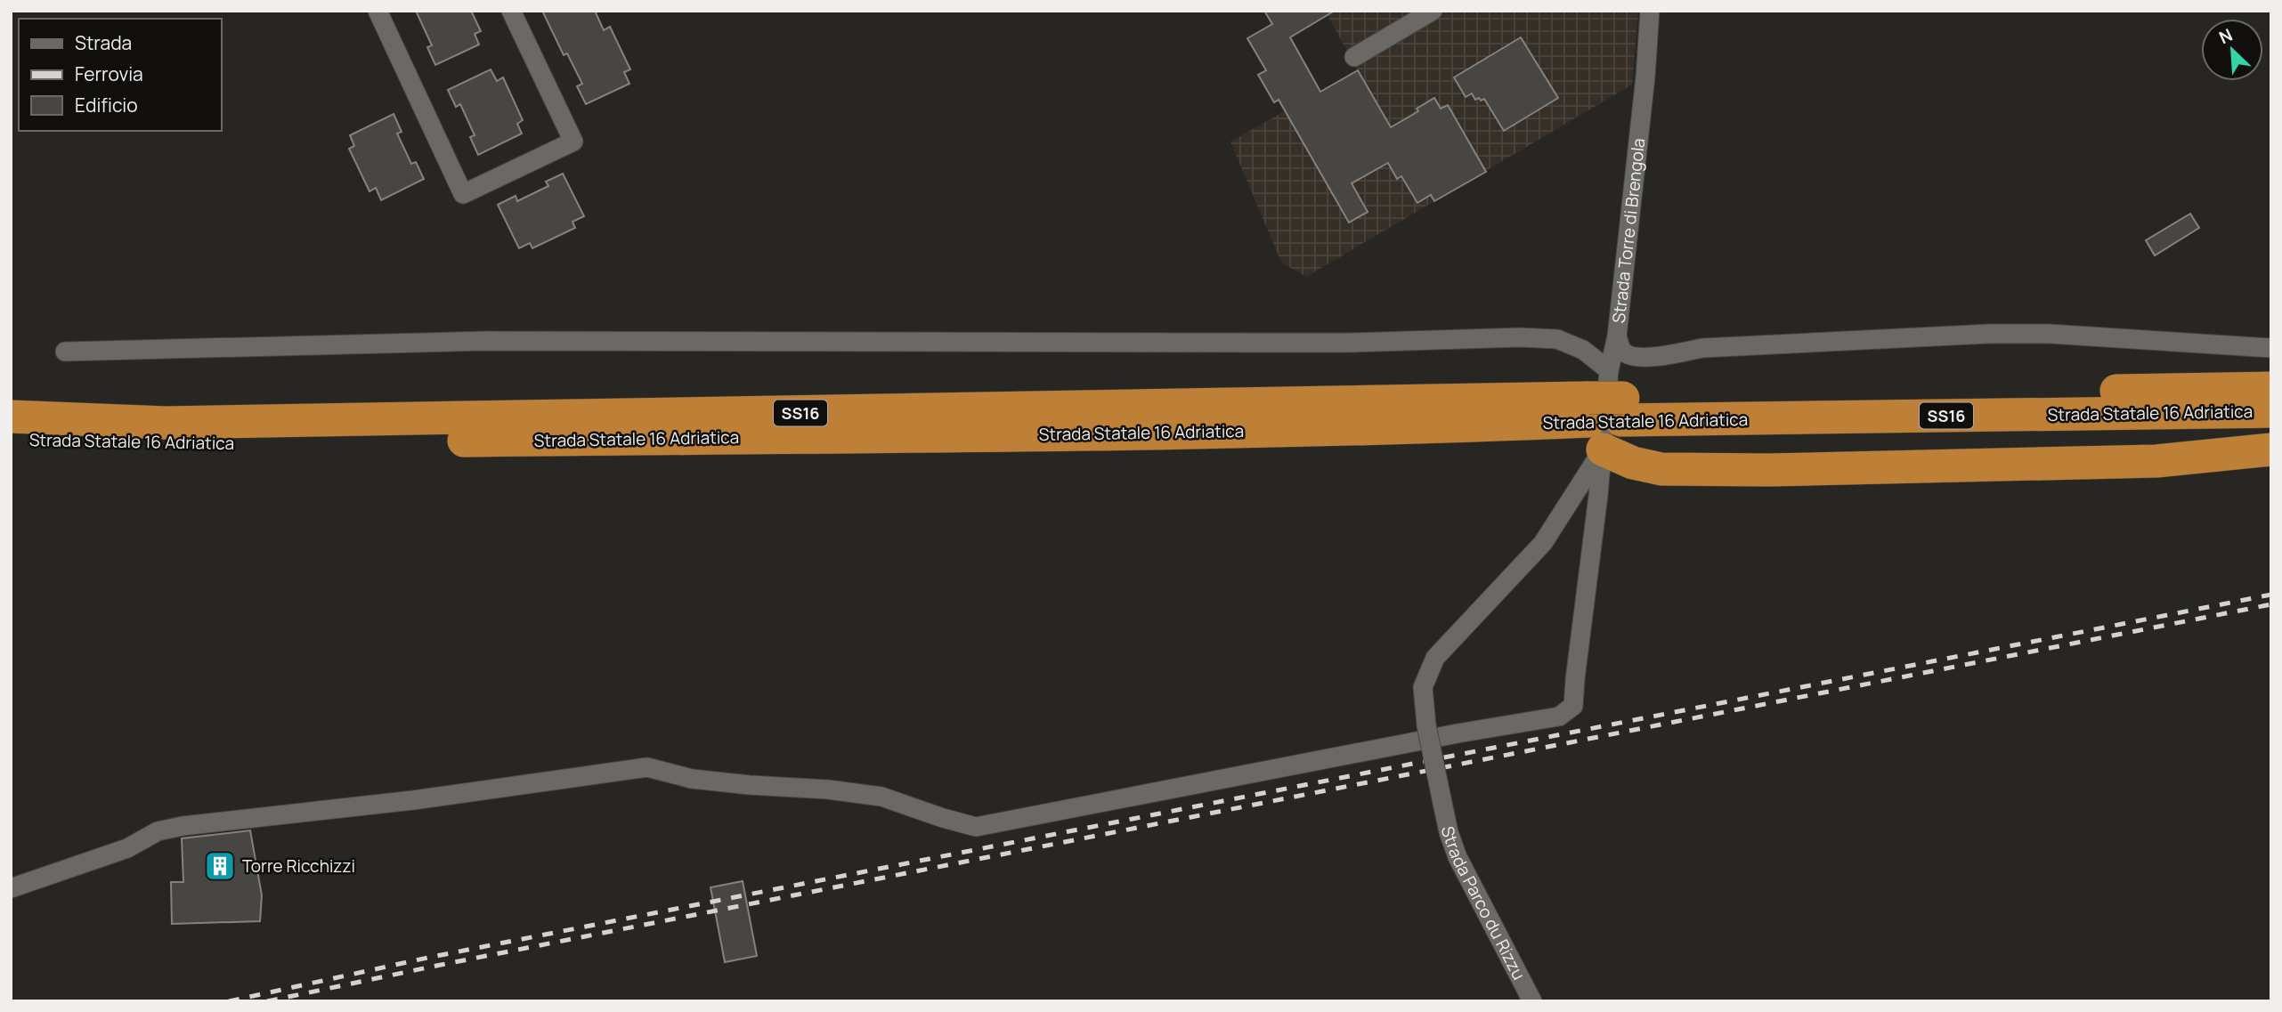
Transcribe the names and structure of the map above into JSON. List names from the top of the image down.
{
  "streets": {
    "highway": ["SS16", "Strada Statale 16 Adriatica"],
    "street": ["Strada Torre di Brengola", "Strada Parco du Rizzu"]
  },
  "crossings": [
    ["Strada Torre di Brengola", "Strada Statale 16 Adriatica"],
    ["Strada Torre di Brengola", "Strada Parco du Rizzu"]
  ],
  "places": {
    "building": ["Torre Ricchizzi"]
  },
  "legend": ["Strada", "Ferrovia", "Edificio"],
  "north": "top left"
}
